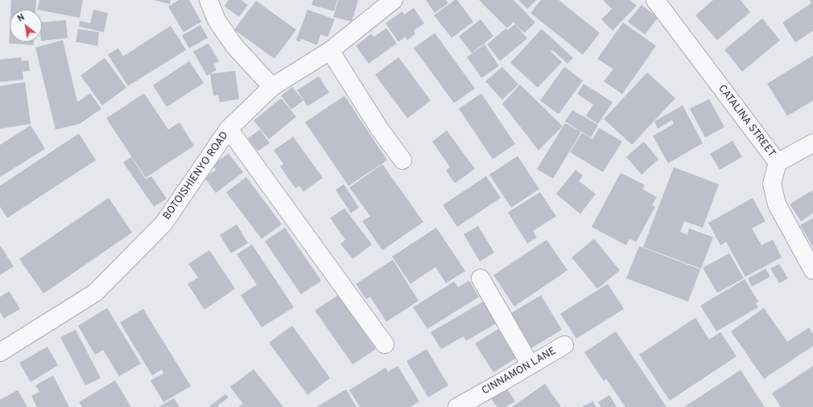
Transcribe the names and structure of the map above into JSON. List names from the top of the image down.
{
  "streets": {
    "street": ["CATALINA STREET", "BOTOISHIENYO ROAD", "CINNAMON LANE"]
  },
  "north": "top left"
}
